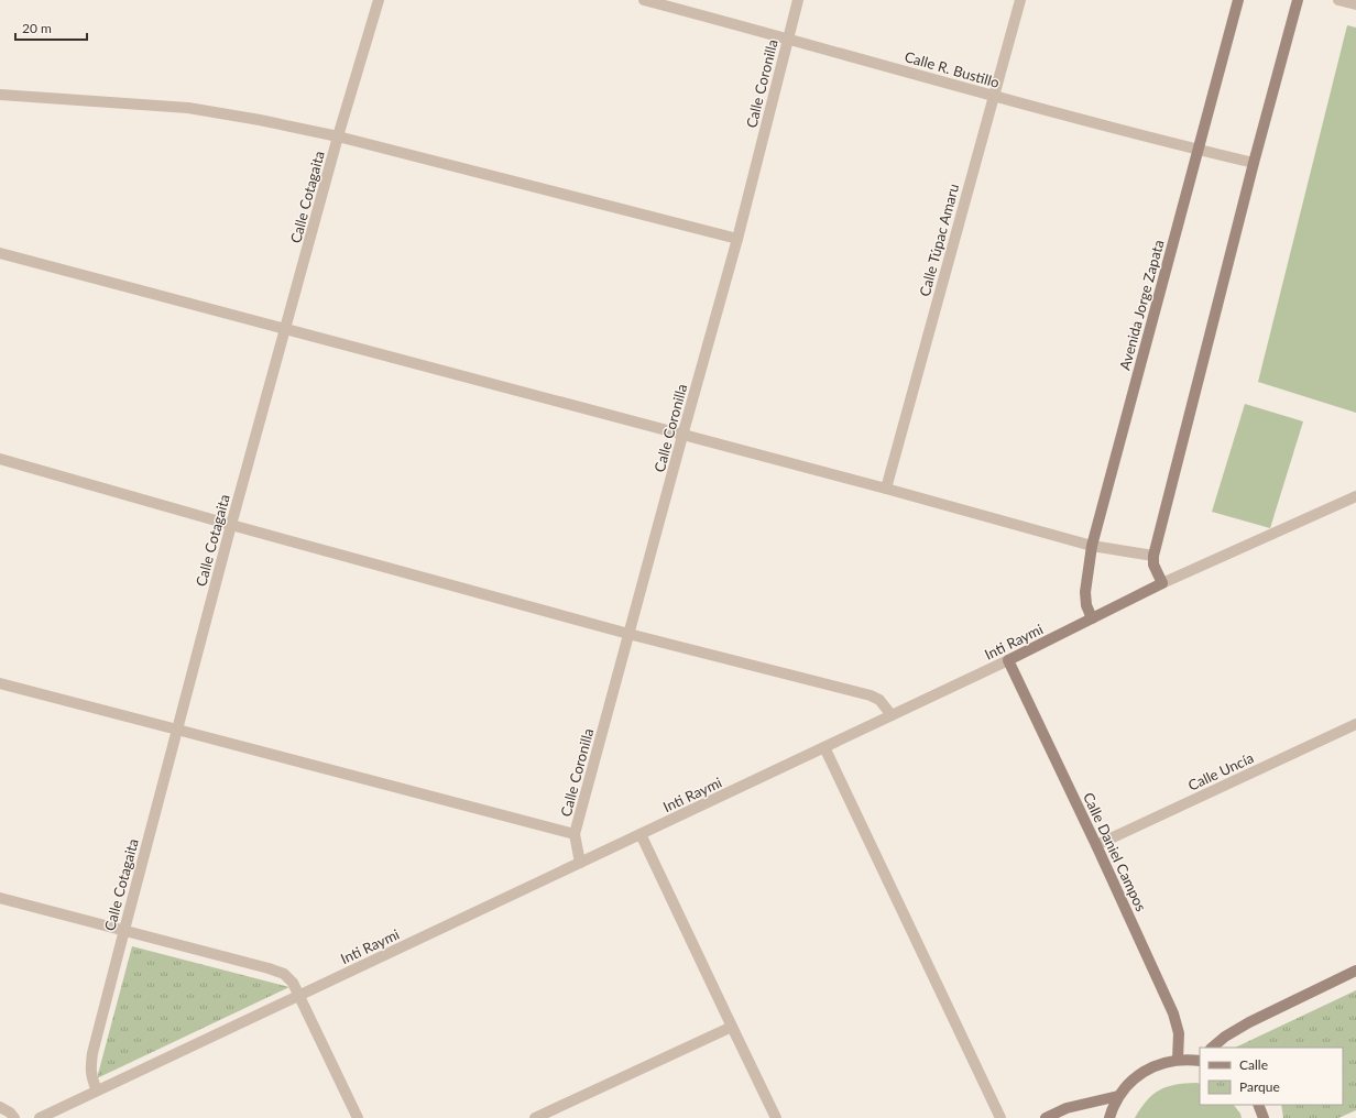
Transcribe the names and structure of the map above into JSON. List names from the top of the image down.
{
  "streets": {
    "street": [
      "Calle R. Bustillo",
      "Calle Coronilla",
      "Calle Cotagaita",
      "Calle Túpac Amaru",
      "Avenida Jorge Zapata",
      "Inti Raymi",
      "Calle Uncía",
      "Calle Daniel Campos"
    ]
  },
  "crossings": [
    ["Calle R. Bustillo", "Calle Coronilla"],
    ["Calle R. Bustillo", "Calle Túpac Amaru"],
    ["Calle R. Bustillo", "Avenida Jorge Zapata"],
    ["Calle Coronilla", "Inti Raymi"],
    ["Calle Cotagaita", "Inti Raymi"],
    ["Avenida Jorge Zapata", "Inti Raymi"],
    ["Inti Raymi", "Calle Daniel Campos"],
    ["Calle Uncía", "Calle Daniel Campos"]
  ],
  "legend": ["Calle", "Parque"],
  "scale_bar": "20 m"
}
